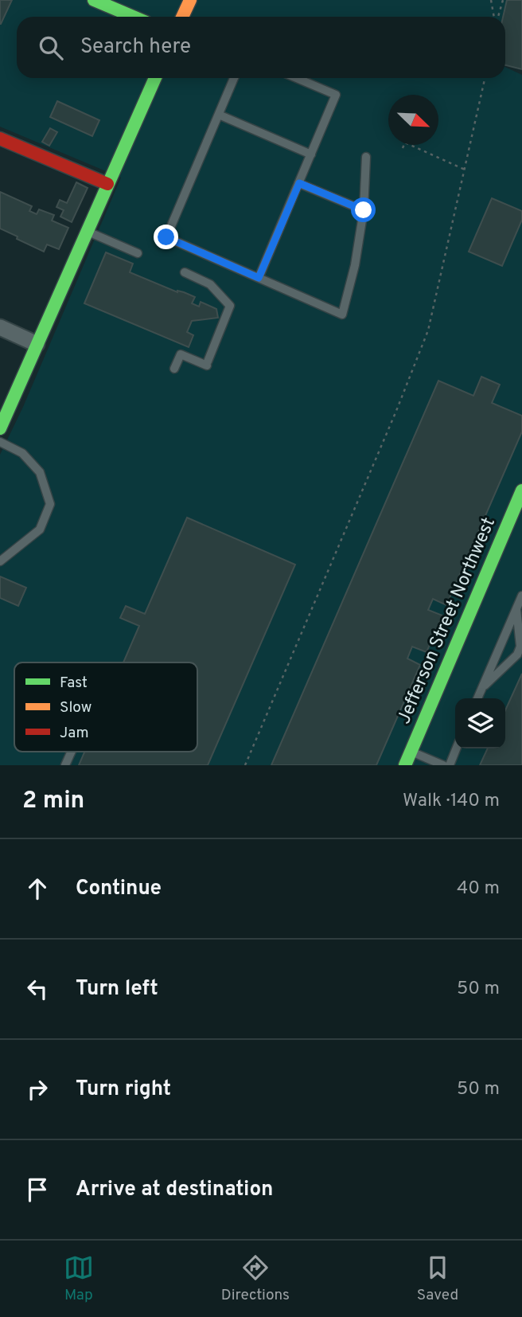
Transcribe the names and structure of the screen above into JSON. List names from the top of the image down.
{
  "streets": {
    "street": ["Jefferson Street Northwest"]
  },
  "legend": ["Fast", "Slow", "Jam"],
  "north": "bottom right",
  "page": {
    "search": "Search here",
    "heading": ["2 min", "Walk · 140 m"],
    "list": [
      ["Continue", "40 m"],
      ["Turn left", "50 m"],
      ["Turn right", "50 m"],
      "Arrive at destination"
    ],
    "nav": ["Map", "Directions", "Saved"]
  }
}
